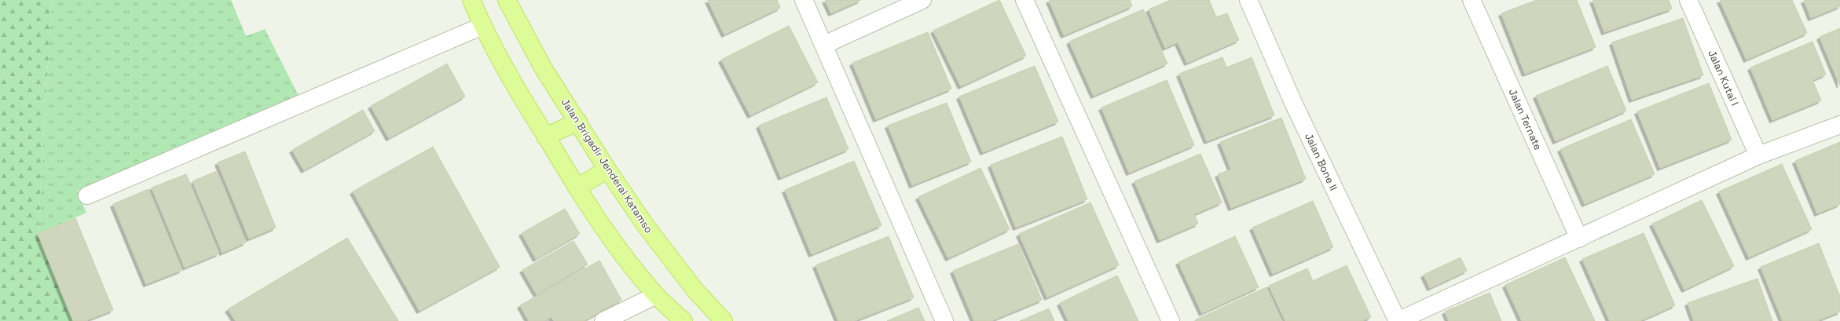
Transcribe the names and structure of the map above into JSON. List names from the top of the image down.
{
  "streets": {
    "main road": ["Jalan Brigadir Jenderal Katamso"],
    "street": ["Jalan Kutai I", "Jalan Ternate", "Jalan Bone II"]
  }
}
